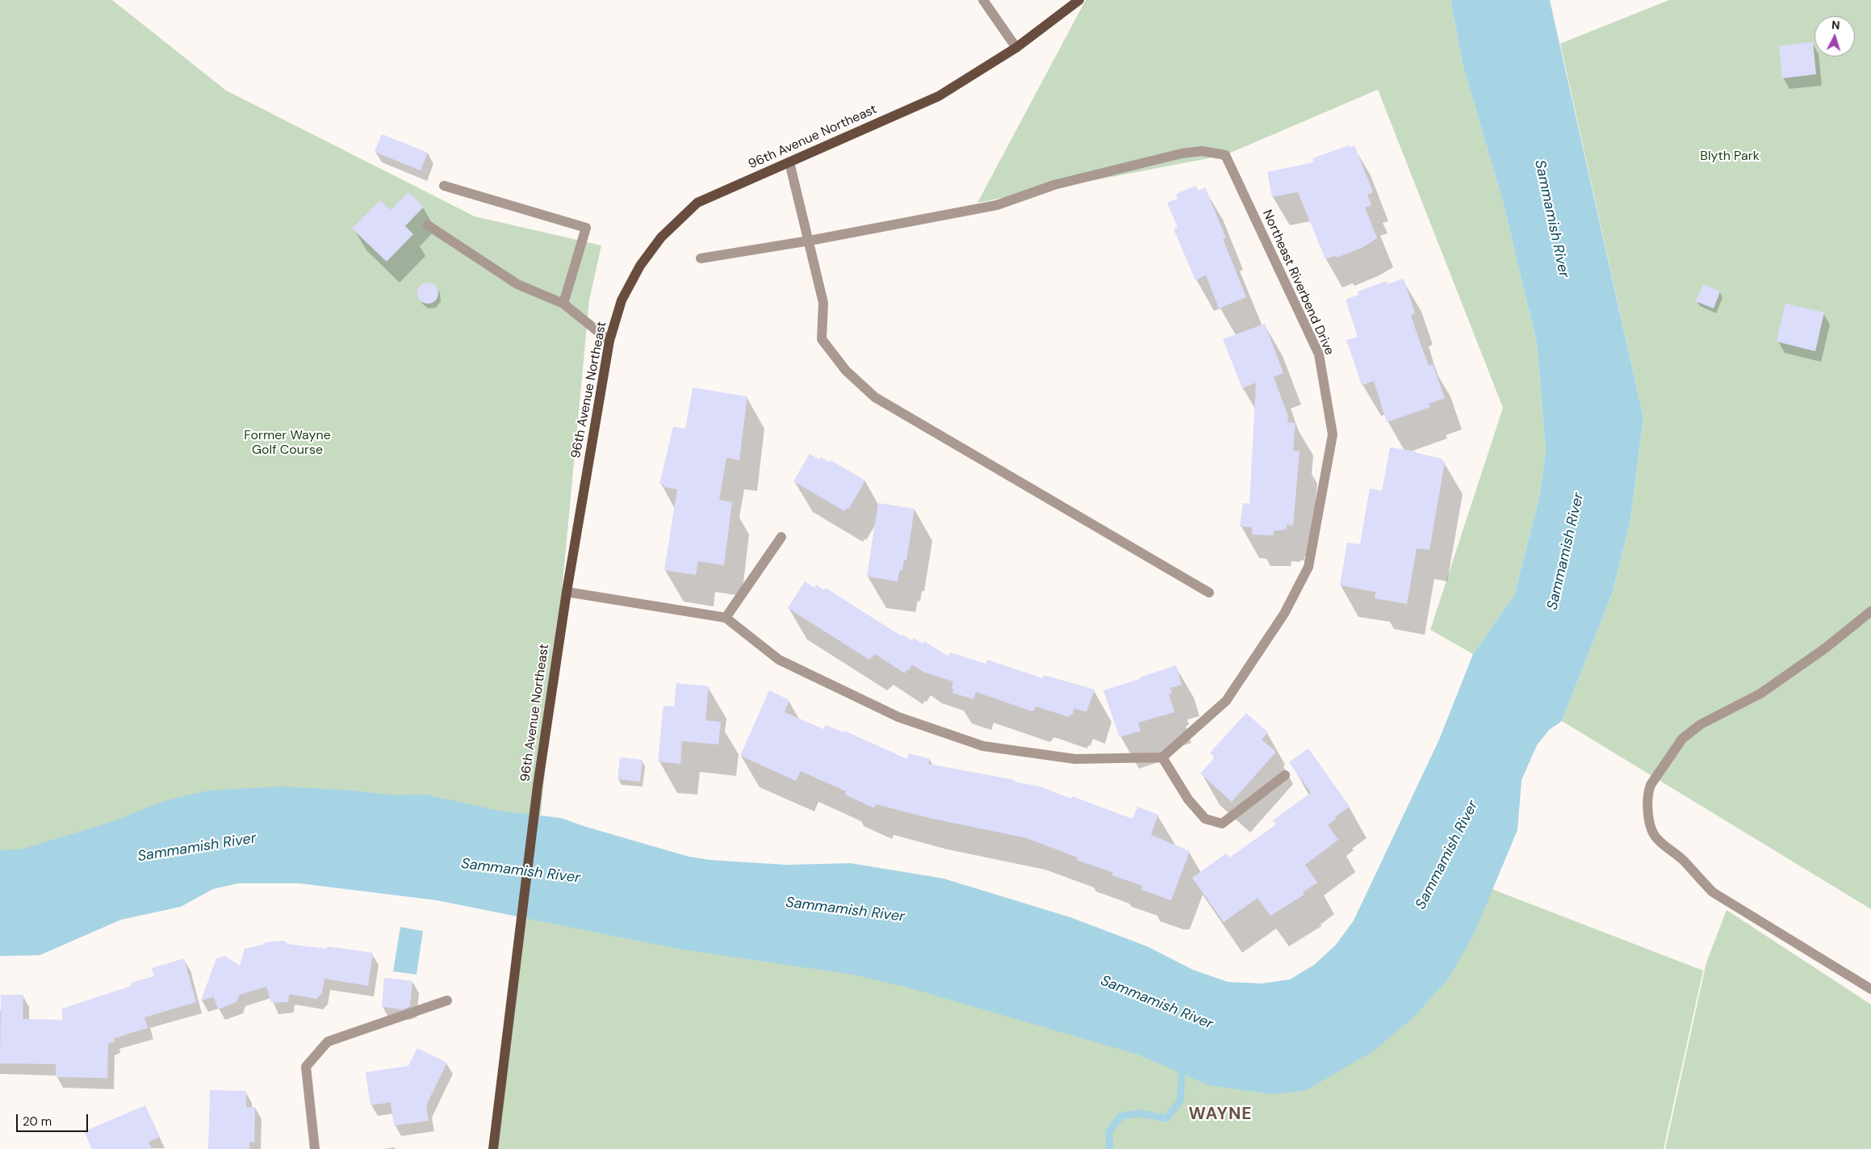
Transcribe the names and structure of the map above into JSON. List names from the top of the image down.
{
  "streets": {
    "main road": ["96th Avenue Northeast"],
    "street": ["Northeast Riverbend Drive"]
  },
  "districts": ["WAYNE"],
  "water": ["Sammamish River"],
  "parks": ["Blyth Park", "Former Wayne Golf Course"],
  "scale_bar": "20 m",
  "north": "top"
}
